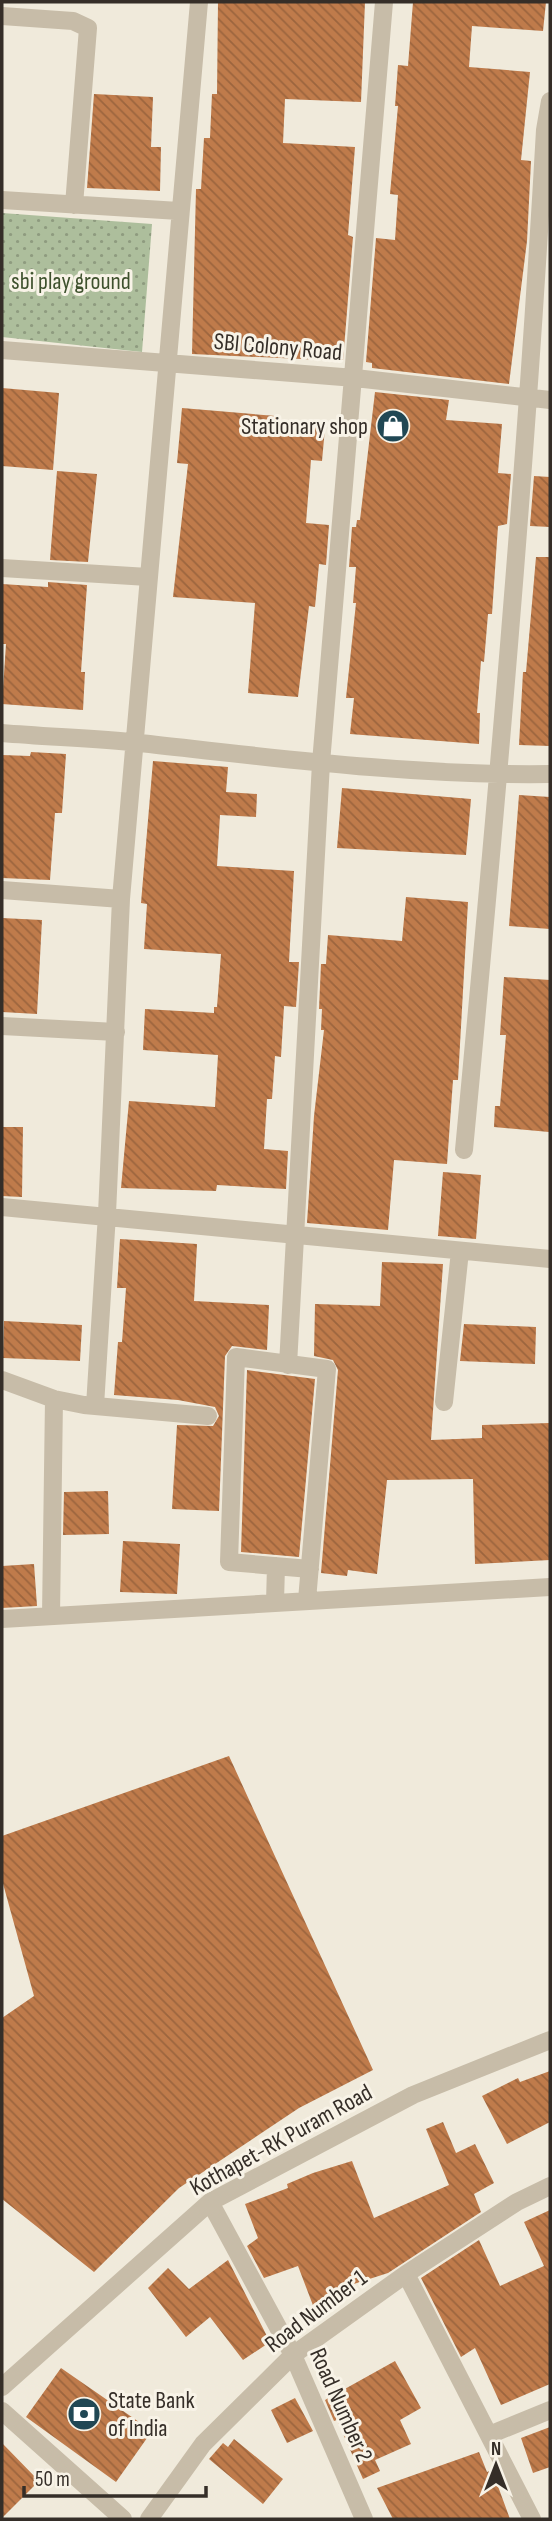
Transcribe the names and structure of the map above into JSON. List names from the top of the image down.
{
  "streets": {
    "street": [
      "SBI Colony Road",
      "Kothapet-RK Puram Road",
      "Road Number 1",
      "Road Number 2"
    ]
  },
  "crossings": [
    ["Kothapet-RK Puram Road", "Road Number 2"],
    ["Road Number 1", "Road Number 2"]
  ],
  "parks": ["sbi play ground"],
  "places": {
    "shop": ["Stationary shop"],
    "bank": ["State Bank of India"]
  },
  "scale_bar": "50 m",
  "north": "top"
}
